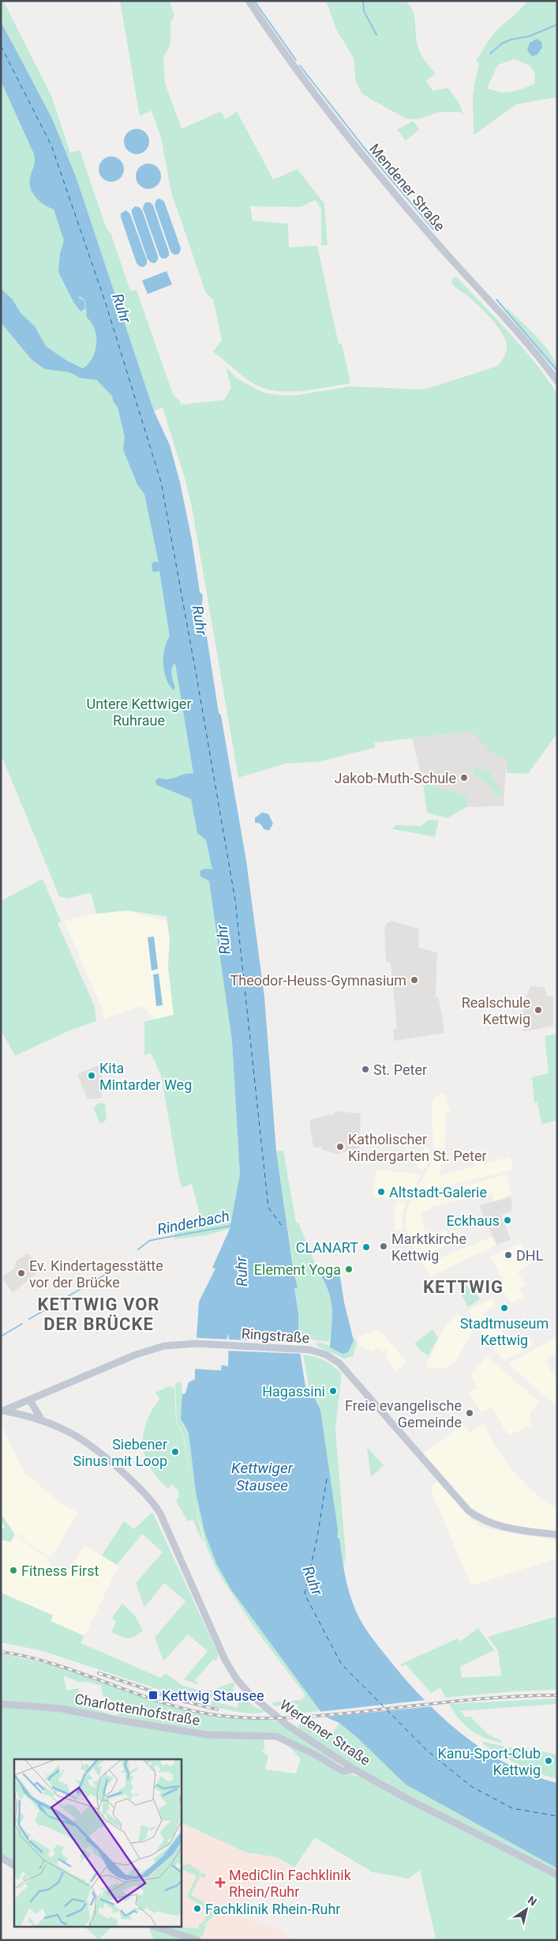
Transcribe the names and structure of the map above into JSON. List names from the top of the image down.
{
  "streets": {
    "main road": [
      "Mendener Straße",
      "Ringstraße",
      "Charlottenhofstraße",
      "Werdener Straße"
    ]
  },
  "crossings": [
    ["Ringstraße", "Werdener Straße"],
    ["Charlottenhofstraße", "Werdener Straße"]
  ],
  "districts": ["KETTWIG", "KETTWIG VOR DER BRÜCKE"],
  "water": ["Ruhr", "Rinderbach", "Kettwiger Stausee"],
  "parks": ["Untere Kettwiger Ruhraue"],
  "places": {
    "other": [
      "Jakob-Muth-Schule",
      "Theodor-Heuss-Gymnasium",
      "Realschule Kettwig",
      "St. Peter",
      "Kita Mintarder Weg",
      "Katholischer Kindergarten St. Peter",
      "Altstadt-Galerie",
      "Eckhaus",
      "Marktkirche Kettwig",
      "CLANART",
      "DHL",
      "Element Yoga",
      "Ev. Kindertagesstätte vor der Brücke",
      "Stadtmuseum Kettwig",
      "Hagassini",
      "Freie evangelische Gemeinde",
      "Siebener Sinus mit Loop",
      "Fitness First",
      "Kanu-Sport-Club Kettwig",
      "Fachklinik Rhein-Ruhr"
    ],
    "transit": ["Kettwig Stausee"],
    "health": ["MediClin Fachklinik Rhein/Ruhr"]
  },
  "north": "top right"
}
